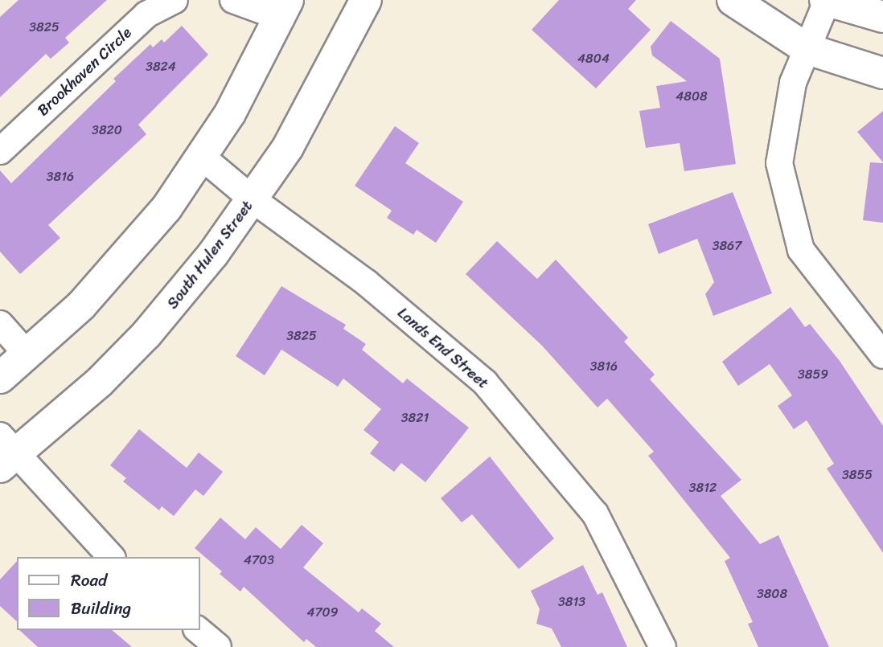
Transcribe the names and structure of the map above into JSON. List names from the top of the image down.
{
  "streets": {
    "main road": ["South Hulen Street"],
    "street": ["Brookhaven Circle", "Lands End Street"]
  },
  "crossings": [
    ["South Hulen Street", "Lands End Street"]
  ],
  "house_numbers": [
    "3825",
    "4804",
    "3824",
    "4808",
    "3820",
    "3816",
    "3867",
    "3825",
    "3816",
    "3859",
    "3821",
    "3855",
    "3812",
    "4703",
    "3808",
    "3813",
    "4709"
  ],
  "legend": ["Road", "Building"]
}
